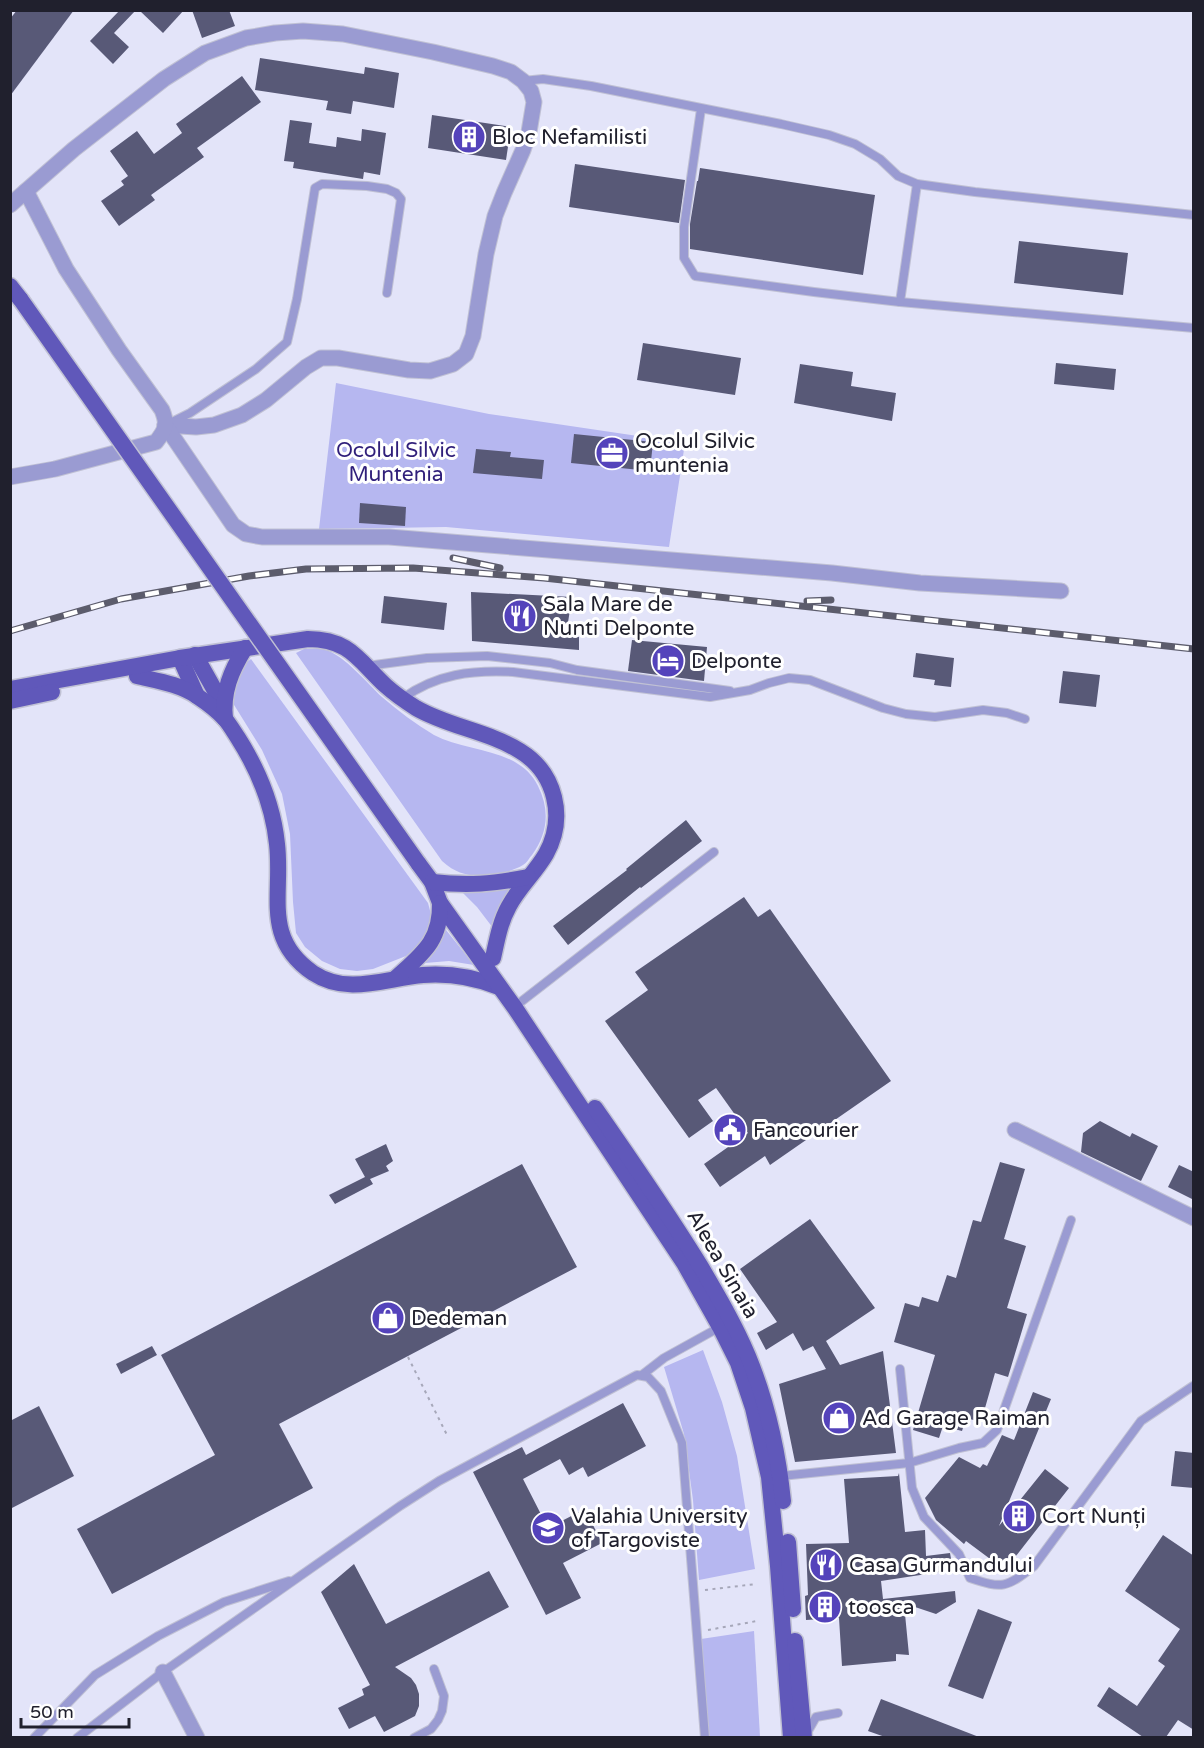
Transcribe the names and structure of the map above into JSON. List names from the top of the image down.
{
  "streets": {
    "main road": ["Aleea Sinaia"]
  },
  "parks": ["Ocolul Silvic Muntenia"],
  "places": {
    "building": ["Bloc Nefamilisti", "Cort Nunți", "toosca"],
    "office": ["Ocolul Silvic muntenia"],
    "restaurant": ["Sala Mare de Nunti Delponte", "Casa Gurmandului"],
    "hotel": ["Delponte"],
    "public building": ["Fancourier"],
    "shop": ["Dedeman", "Ad Garage Raiman"],
    "school or university": ["Valahia University of Targoviste"]
  },
  "scale_bar": "50 m"
}
